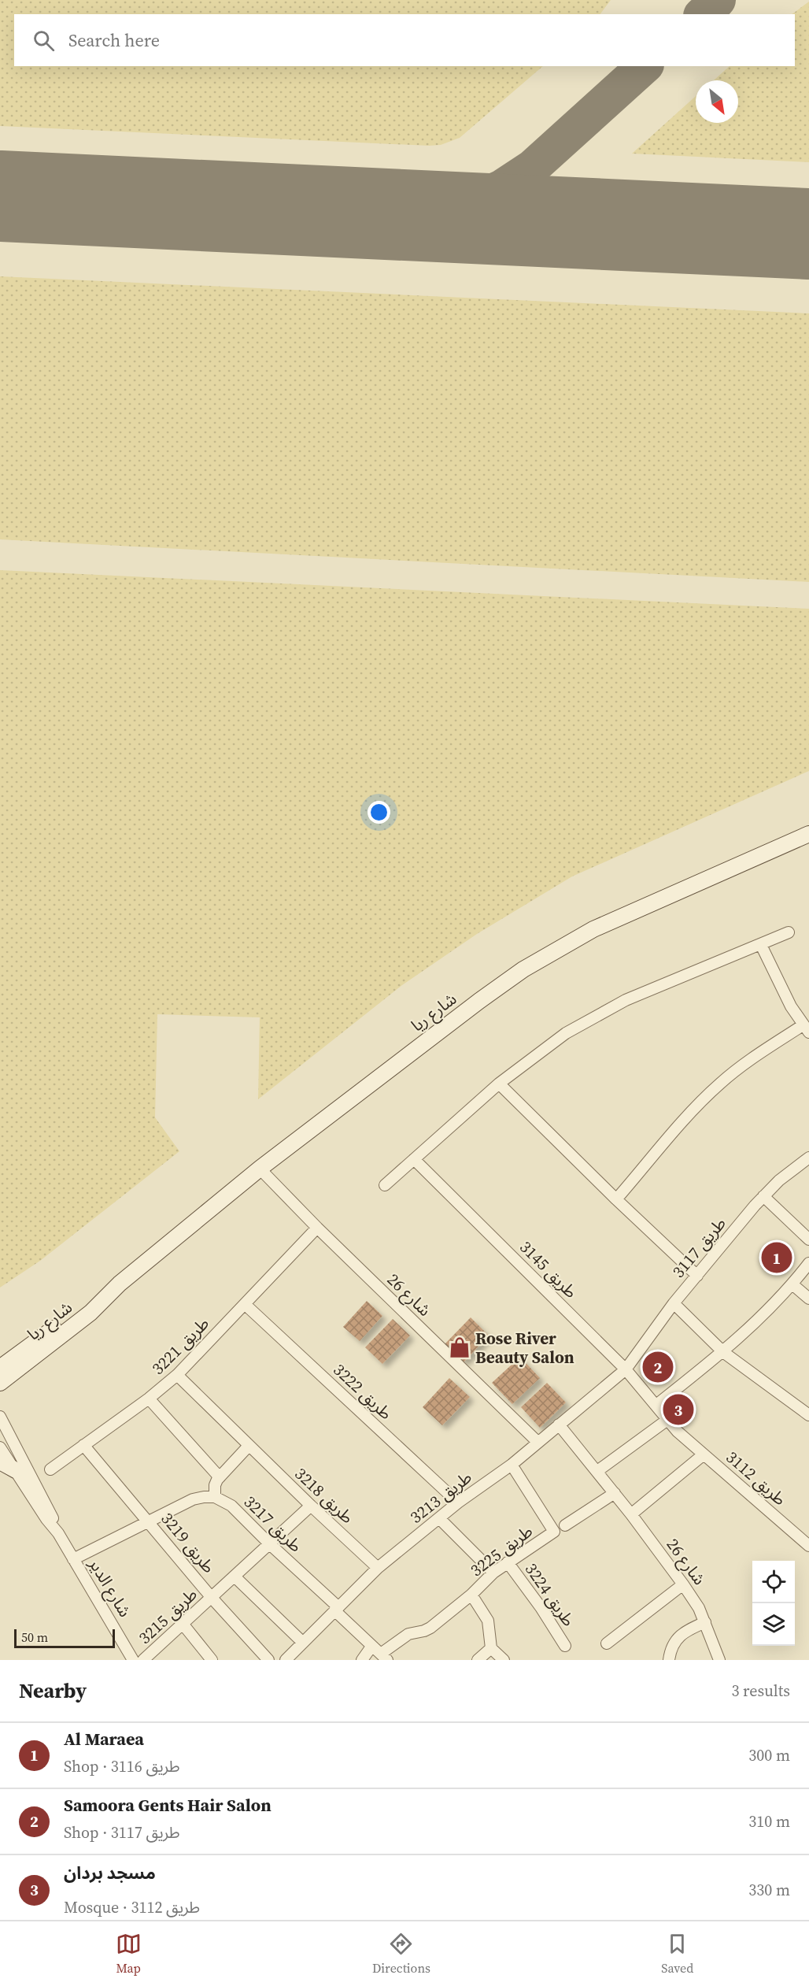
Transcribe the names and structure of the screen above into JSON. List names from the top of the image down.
{
  "streets": {
    "main road": ["شارع ريا"],
    "street": [
      "طريق 3117",
      "طريق 3145",
      "شارع 26",
      "طريق 3221",
      "طريق 3222",
      "طريق 3112",
      "طريق 3218",
      "طريق 3213",
      "طريق 3217",
      "طريق 3219",
      "طريق 3225",
      "شارع الدير",
      "طريق 3224",
      "طريق 3215"
    ]
  },
  "crossings": [
    ["شارع ريا", "شارع 26"],
    ["طريق 3117", "طريق 3145"],
    ["طريق 3117", "طريق 3213"],
    ["طريق 3145", "طريق 3112"],
    ["طريق 3145", "طريق 3213"],
    ["شارع 26", "طريق 3221"],
    ["شارع 26", "طريق 3112"],
    ["شارع 26", "طريق 3213"],
    ["طريق 3221", "طريق 3222"],
    ["طريق 3221", "طريق 3218"],
    ["طريق 3221", "طريق 3219"],
    ["طريق 3222", "طريق 3213"],
    ["طريق 3218", "طريق 3213"],
    ["طريق 3218", "طريق 3215"],
    ["طريق 3213", "طريق 3217"],
    ["طريق 3213", "طريق 3225"],
    ["طريق 3217", "طريق 3225"],
    ["طريق 3217", "طريق 3215"],
    ["طريق 3219", "طريق 3215"],
    ["طريق 3225", "طريق 3224"]
  ],
  "places": {
    "shop": ["Rose River Beauty Salon"]
  },
  "scale_bar": "50 m",
  "north": "bottom right",
  "page": {
    "search": "Search here",
    "pins": ["1", "2", "3"],
    "scale": "50 m",
    "heading": ["Nearby", "3 results"],
    "list": [
      {
        "mark": "1",
        "name": "Al Maraea",
        "note": "Shop · طريق 3116",
        "value": "300 m"
      },
      {
        "mark": "2",
        "name": "Samoora Gents Hair Salon",
        "note": "Shop · طريق 3117",
        "value": "310 m"
      },
      {
        "mark": "3",
        "name": "مسجد بردان",
        "note": "Mosque · طريق 3112",
        "value": "330 m"
      }
    ],
    "nav": ["Map", "Directions", "Saved"]
  }
}
